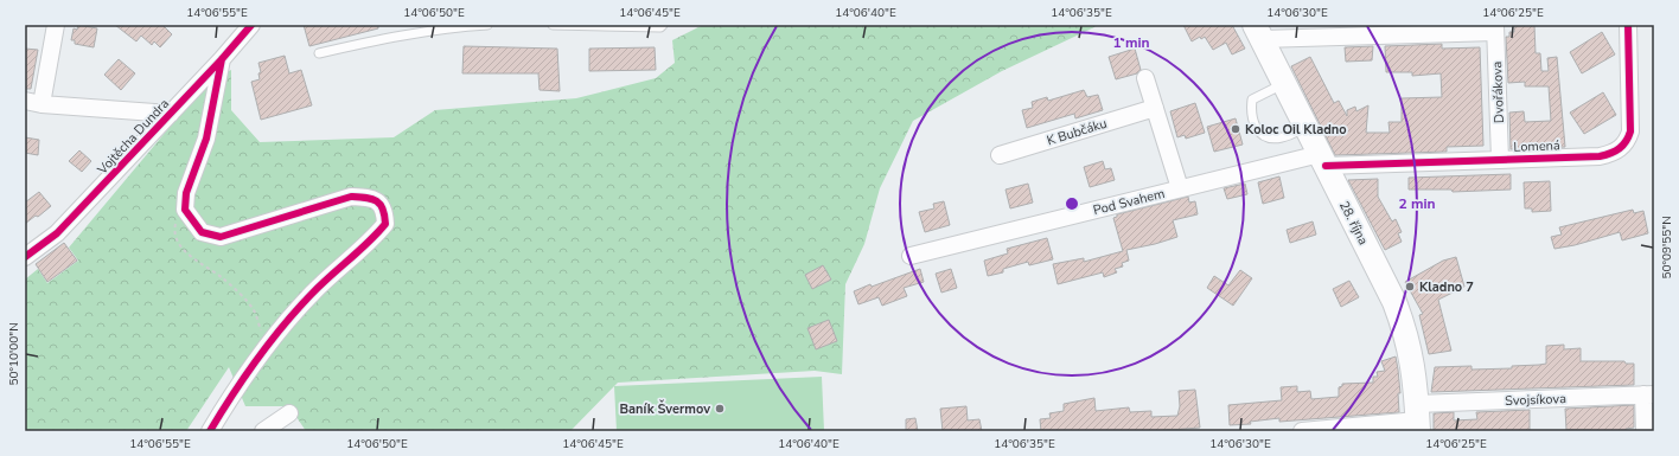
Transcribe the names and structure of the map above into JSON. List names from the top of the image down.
{
  "streets": {
    "main road": ["28. října"],
    "street": [
      "Dvořákova",
      "K Bubčáku",
      "Vojtěcha Dundra",
      "Lomená",
      "Pod Svahem",
      "Svojsíkova"
    ]
  },
  "crossings": [
    ["Dvořákova", "Lomená"],
    ["Lomená", "Pod Svahem"],
    ["Lomená", "28. října"],
    ["Pod Svahem", "28. října"],
    ["28. října", "Svojsíkova"]
  ],
  "places": ["Koloc Oil Kladno", "Kladno 7", "Baník Švermov"],
  "coordinates": [
    "14°06'55\"E",
    "14°06'50\"E",
    "14°06'45\"E",
    "14°06'40\"E",
    "14°06'35\"E",
    "14°06'30\"E",
    "14°06'25\"E",
    "50°09'55\"N",
    "50°10'00\"N"
  ],
  "rings": ["1 min", "2 min"]
}
